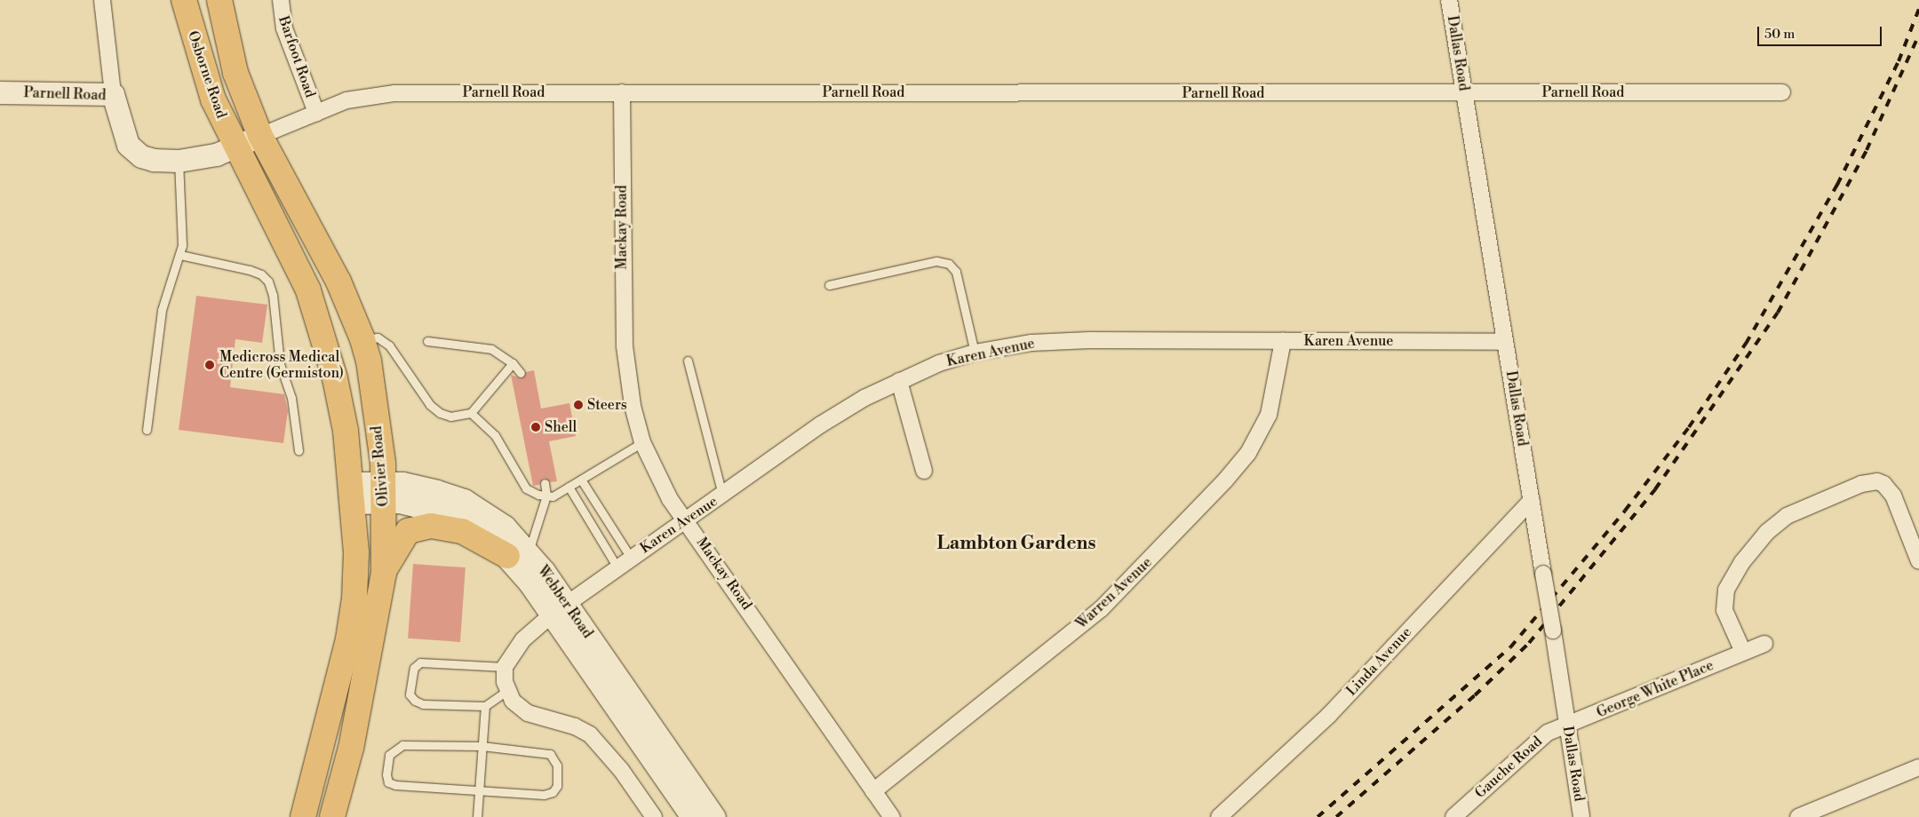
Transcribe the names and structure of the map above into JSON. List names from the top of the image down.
{
  "streets": {
    "main road": [
      "Osborne Road",
      "Parnell Road",
      "Olivier Road",
      "Webber Road"
    ],
    "street": [
      "Dallas Road",
      "Barfoot Road",
      "Mackay Road",
      "Karen Avenue",
      "Warren Avenue",
      "Linda Avenue",
      "George White Place",
      "Gauche Road"
    ]
  },
  "crossings": [
    ["Dallas Road", "Parnell Road"],
    ["Dallas Road", "Karen Avenue"],
    ["Dallas Road", "Linda Avenue"],
    ["Dallas Road", "George White Place"],
    ["Dallas Road", "Gauche Road"],
    ["Barfoot Road", "Parnell Road"],
    ["Osborne Road", "Parnell Road"],
    ["Osborne Road", "Olivier Road"],
    ["Parnell Road", "Mackay Road"],
    ["Parnell Road", "Olivier Road"],
    ["Mackay Road", "Karen Avenue"],
    ["Mackay Road", "Warren Avenue"],
    ["Karen Avenue", "Warren Avenue"],
    ["Karen Avenue", "Webber Road"],
    ["Olivier Road", "Webber Road"],
    ["George White Place", "Gauche Road"]
  ],
  "districts": ["Lambton Gardens"],
  "places": ["Medicross Medical Centre (Germiston)", "Steers", "Shell"],
  "scale_bar": "50 m"
}
